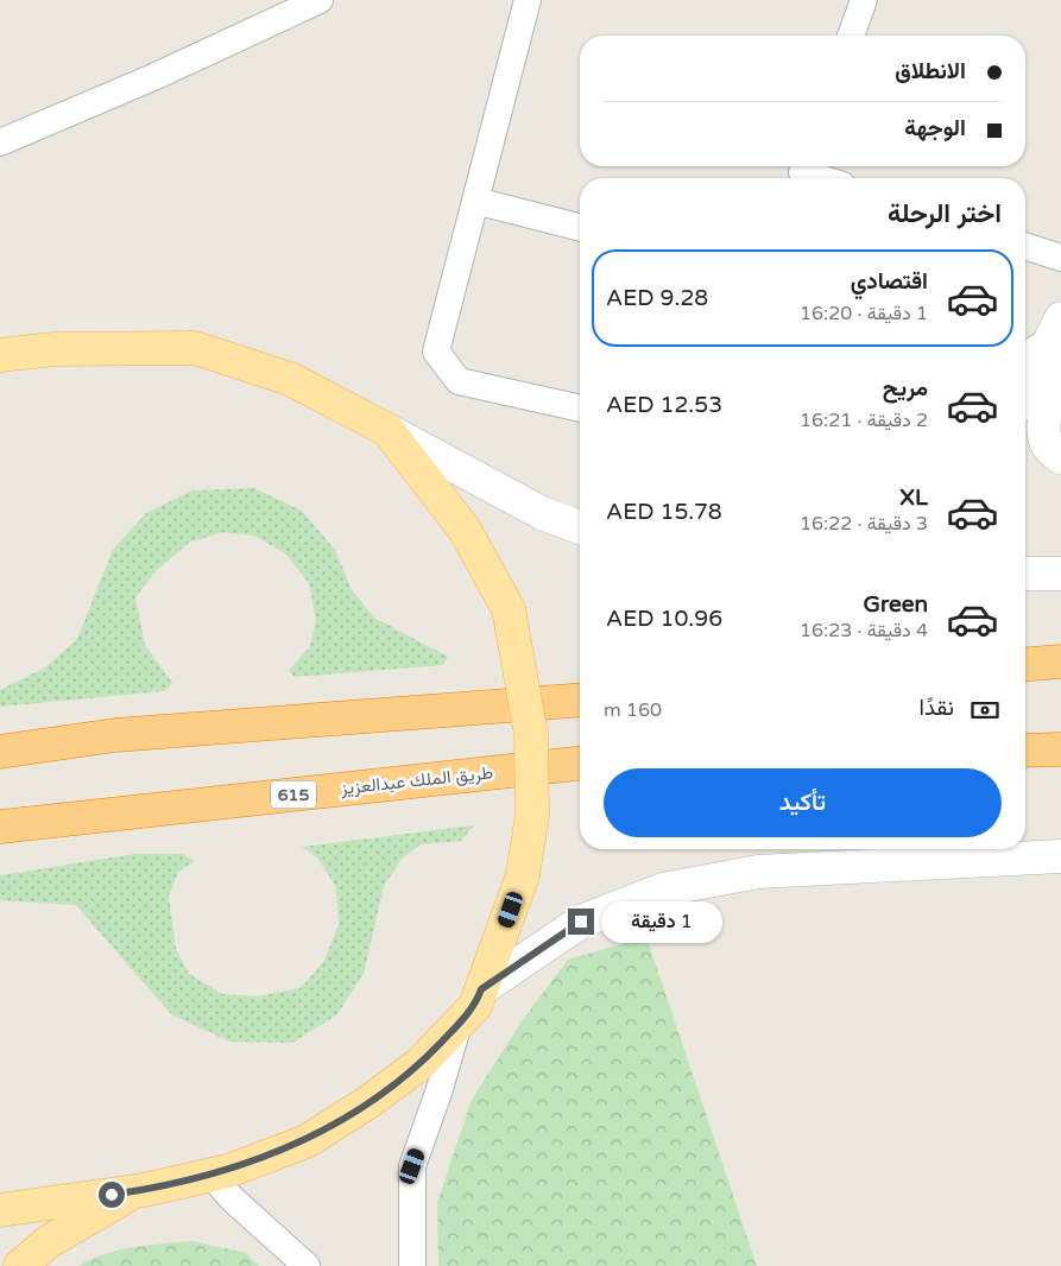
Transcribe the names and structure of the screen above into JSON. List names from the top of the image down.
{
  "streets": {
    "highway": ["طريق الملك عبدالعزيز", "615"]
  },
  "page": {
    "banner": ["الانطلاق", "الوجهة"],
    "heading": "اختر الرحلة",
    "list": [
      {
        "name": "اقتصادي",
        "note": "1 دقيقة · 16:20",
        "value": "AED 9.28"
      },
      {
        "name": "مريح",
        "note": "2 دقيقة · 16:21",
        "value": "AED 12.53"
      },
      {
        "name": "XL",
        "note": "3 دقيقة · 16:22",
        "value": "AED 15.78"
      },
      {
        "name": "Green",
        "note": "4 دقيقة · 16:23",
        "value": "AED 10.96"
      }
    ],
    "pay": ["نقدًا", "160 m"],
    "buttons": "تأكيد",
    "bubble": "1 دقيقة"
  }
}
